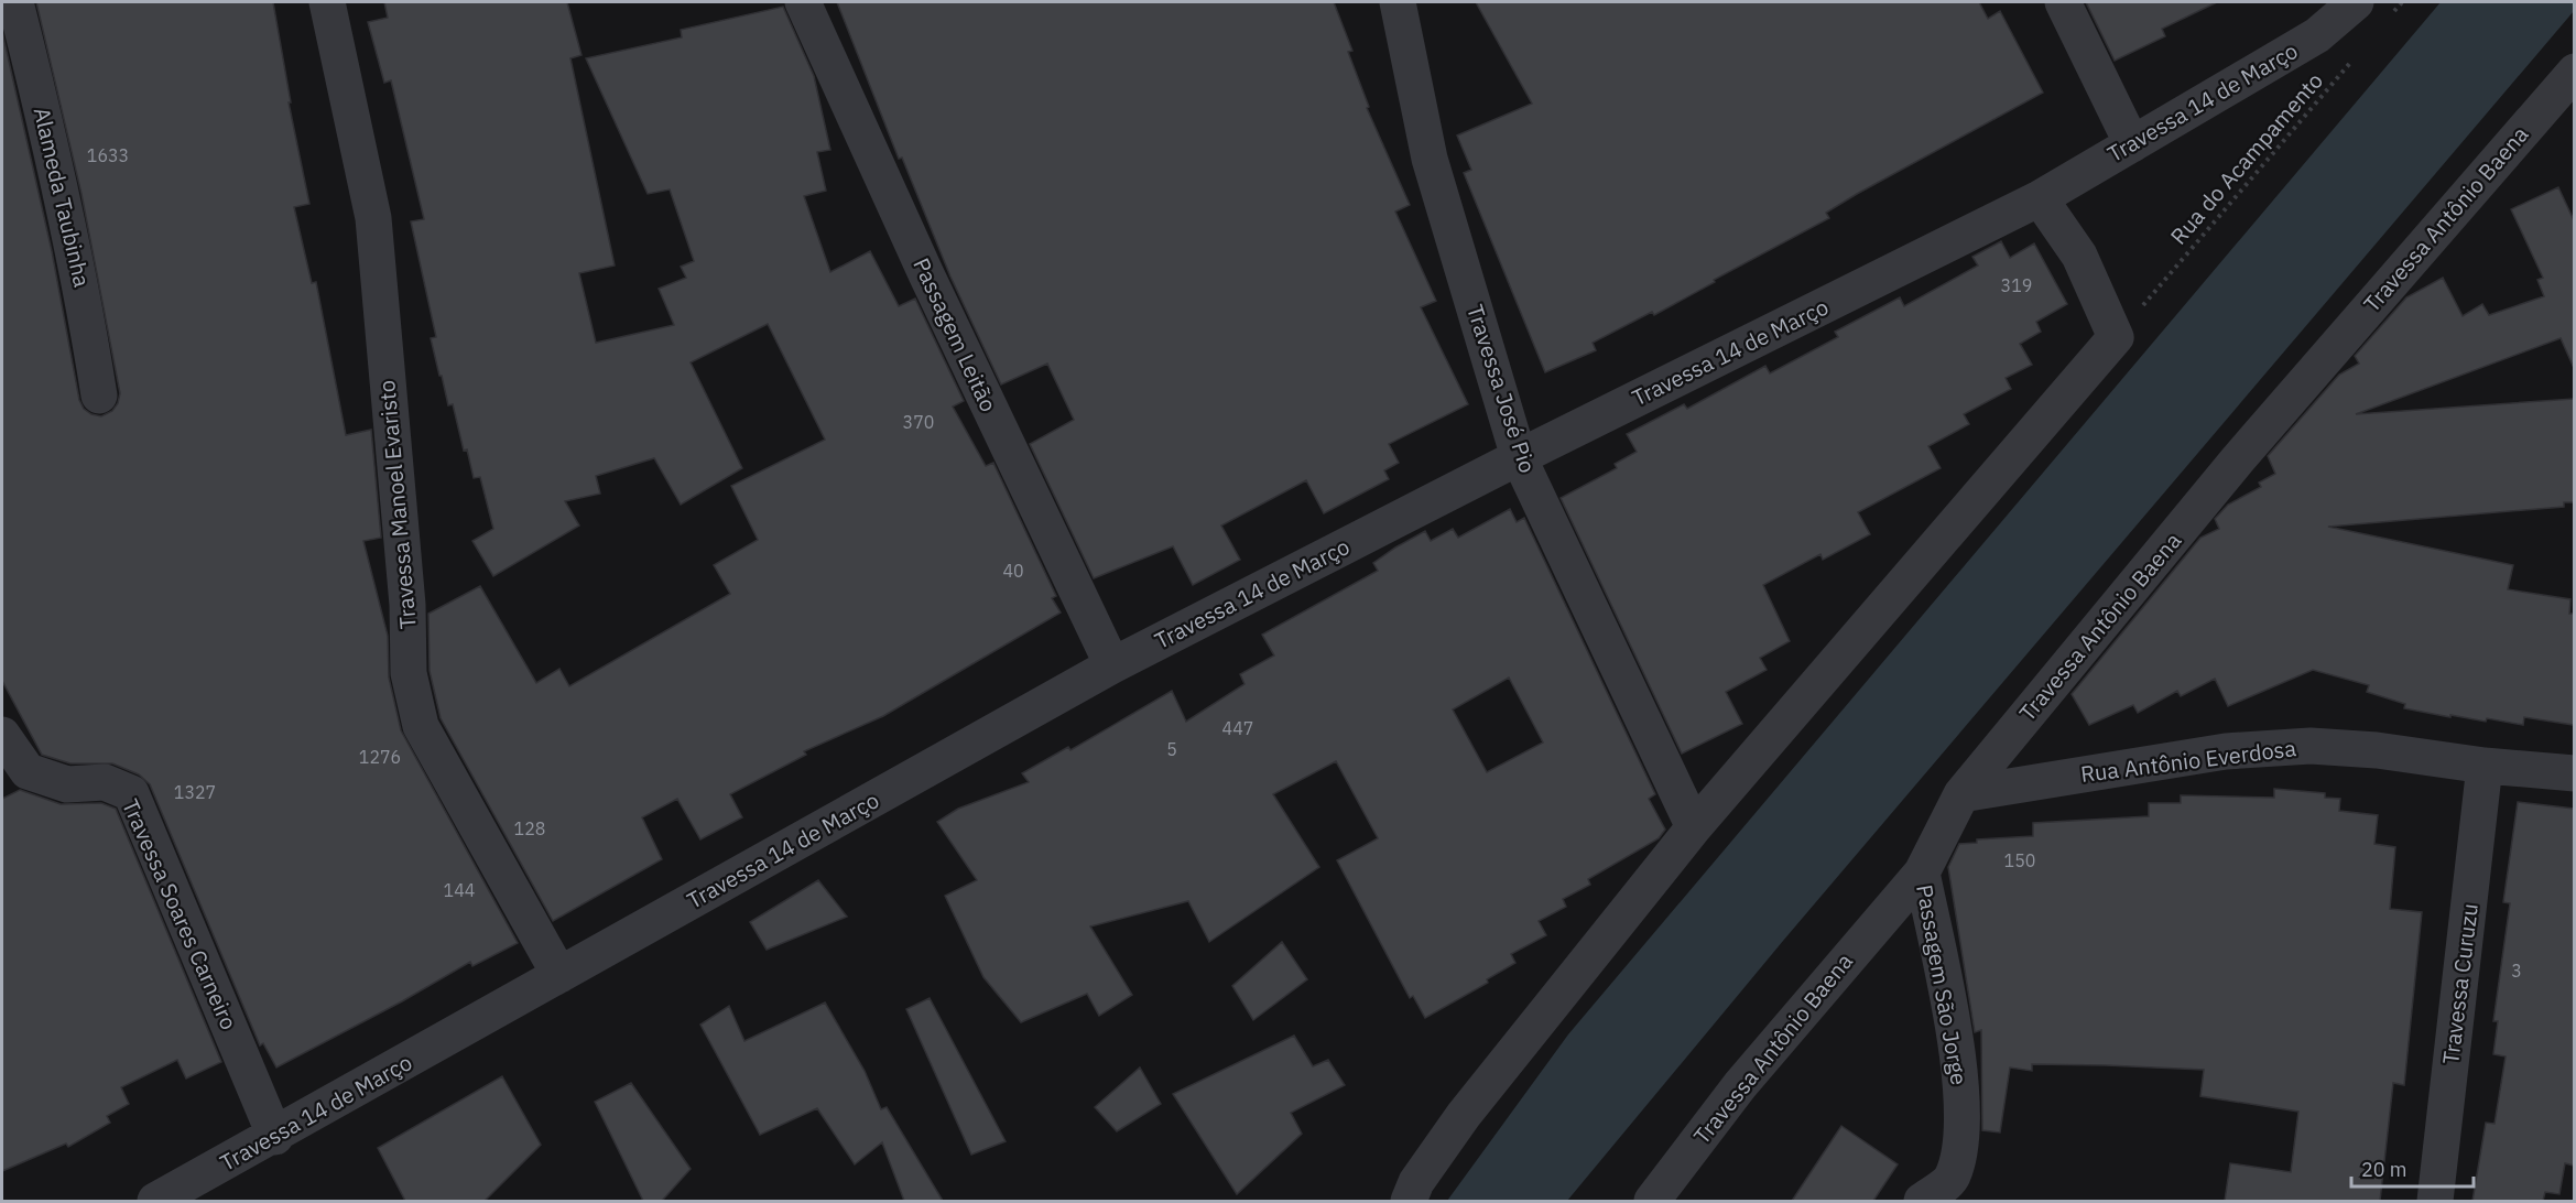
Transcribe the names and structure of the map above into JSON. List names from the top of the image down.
{
  "streets": {
    "street": [
      "Travessa 14 de Março",
      "Alameda Taubinha",
      "Travessa Antônio Baena",
      "Passagem Leitão",
      "Travessa José Pio",
      "Travessa Manoel Evaristo",
      "Rua Antônio Everdosa",
      "Travessa Soares Carneiro",
      "Travessa Curuzu",
      "Passagem São Jorge"
    ],
    "path": ["Rua do Acampamento"]
  },
  "crossings": [
    ["Travessa 14 de Março", "Passagem Leitão"],
    ["Travessa 14 de Março", "Travessa José Pio"],
    ["Travessa 14 de Março", "Travessa Manoel Evaristo"],
    ["Travessa 14 de Março", "Travessa Soares Carneiro"],
    ["Travessa Antônio Baena", "Rua Antônio Everdosa"],
    ["Travessa Antônio Baena", "Passagem São Jorge"],
    ["Rua Antônio Everdosa", "Travessa Curuzu"]
  ],
  "house_numbers": [
    "1633",
    "319",
    "370",
    "40",
    "447",
    "5",
    "1276",
    "1327",
    "128",
    "150",
    "144",
    "3"
  ],
  "scale_bar": "20 m"
}
